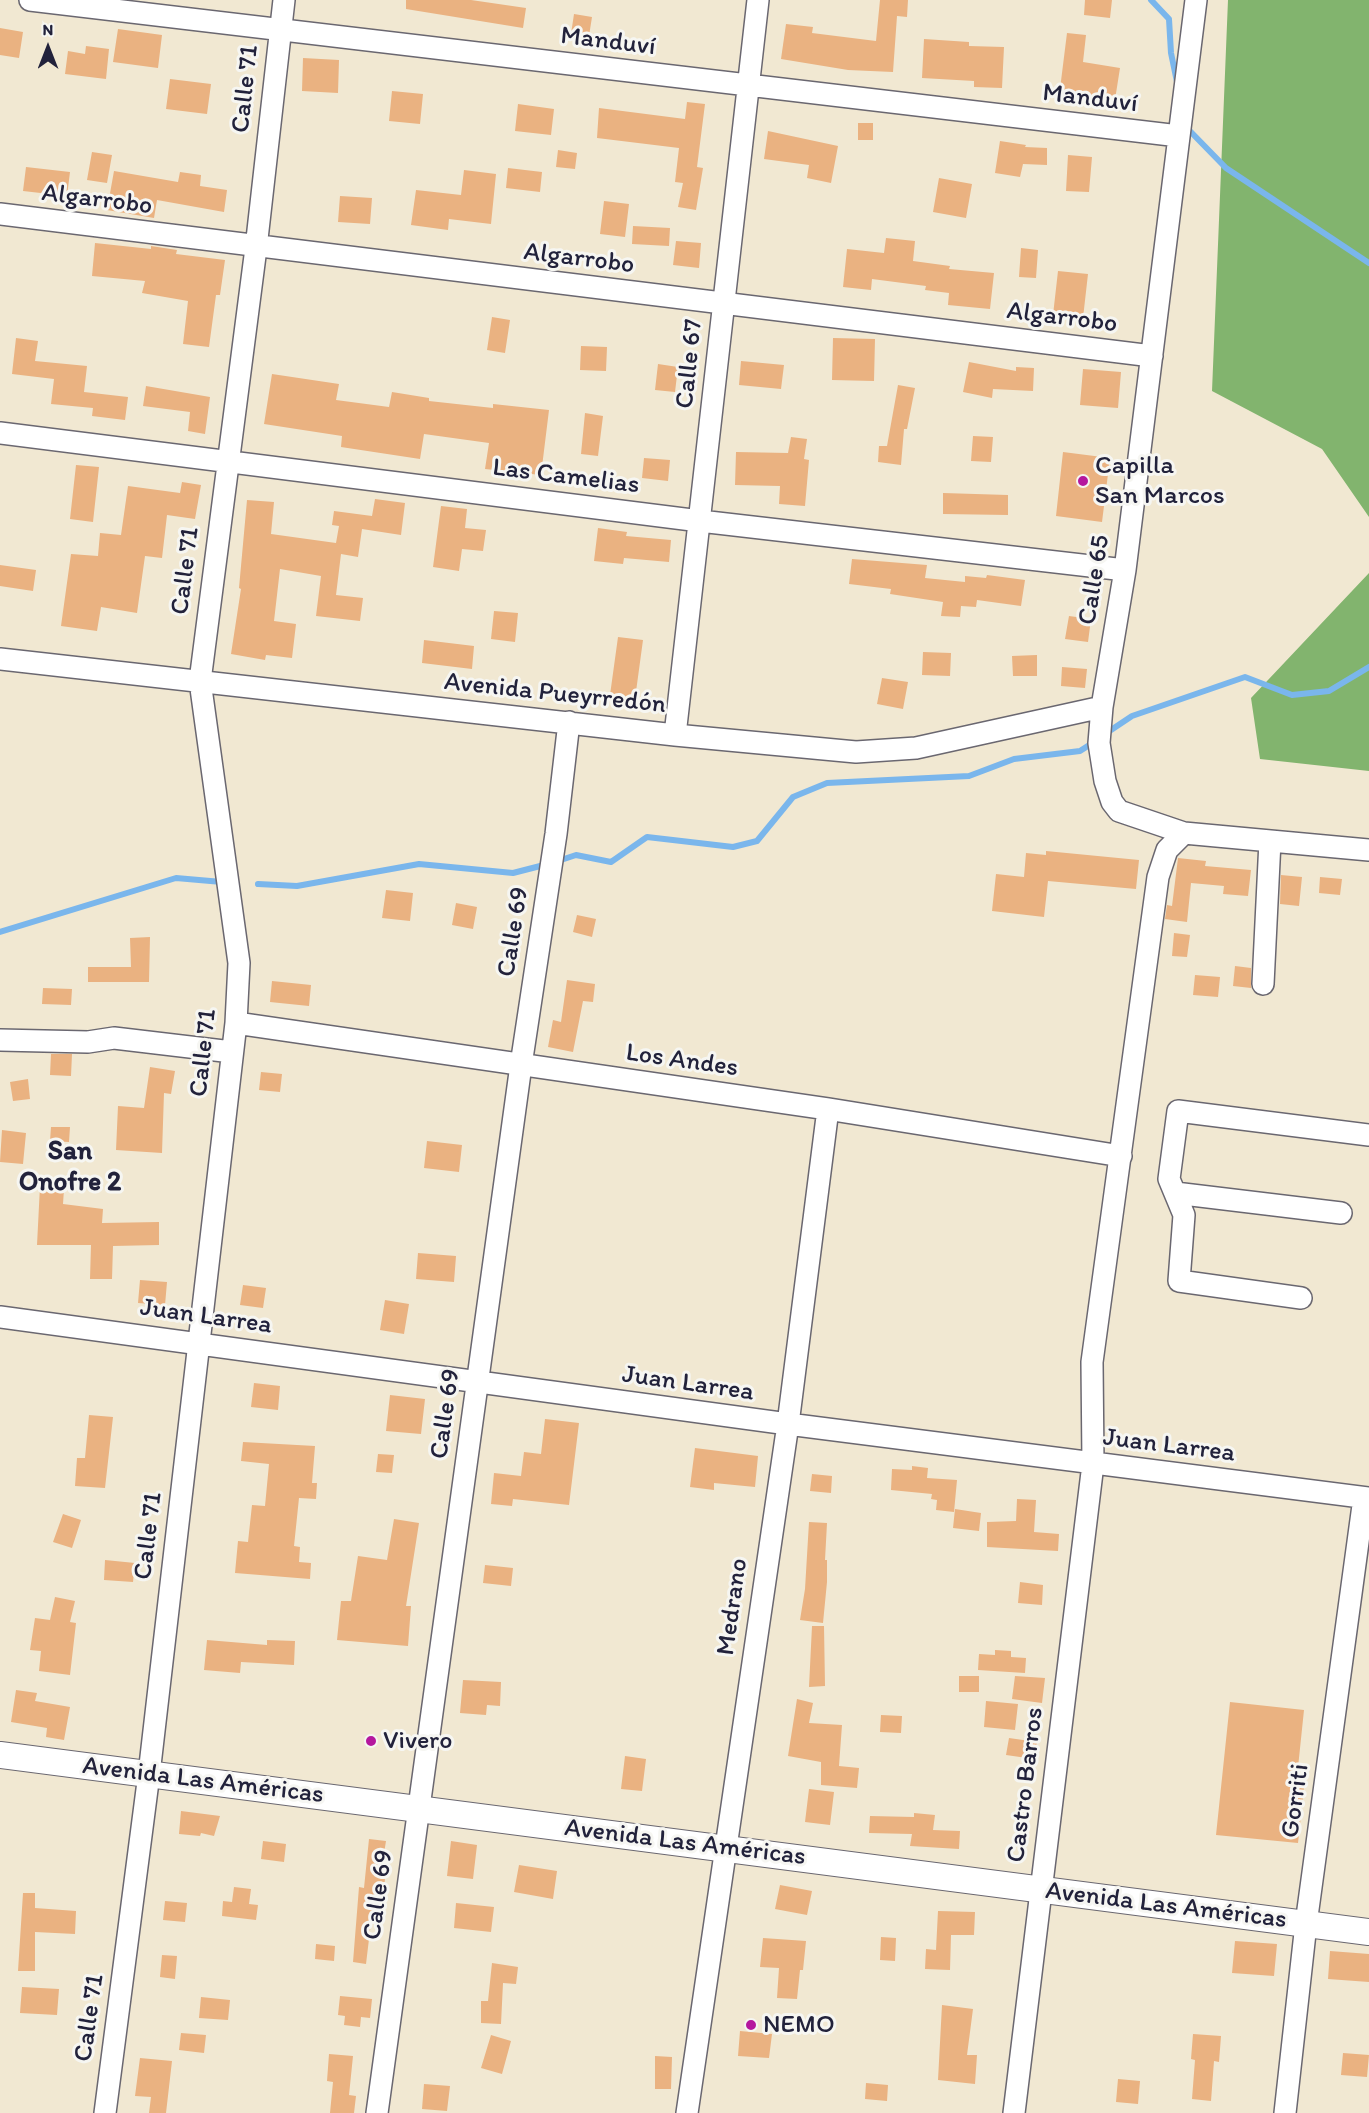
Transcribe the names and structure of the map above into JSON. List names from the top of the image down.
{
  "streets": {
    "main road": ["Avenida Las Américas"],
    "street": [
      "Manduví",
      "Calle 71",
      "Algarrobo",
      "Calle 67",
      "Las Camelias",
      "Calle 65",
      "Avenida Pueyrredón",
      "Calle 69",
      "Los Andes",
      "Juan Larrea",
      "Medrano",
      "Castro Barros",
      "Gorriti"
    ]
  },
  "crossings": [
    ["Manduví", "Calle 71"],
    ["Manduví", "Calle 67"],
    ["Manduví", "Calle 65"],
    ["Calle 71", "Algarrobo"],
    ["Calle 71", "Las Camelias"],
    ["Calle 71", "Avenida Pueyrredón"],
    ["Calle 71", "Los Andes"],
    ["Calle 71", "Juan Larrea"],
    ["Calle 71", "Avenida Las Américas"],
    ["Algarrobo", "Calle 67"],
    ["Algarrobo", "Calle 65"],
    ["Calle 67", "Las Camelias"],
    ["Calle 67", "Avenida Pueyrredón"],
    ["Las Camelias", "Calle 65"],
    ["Calle 65", "Avenida Pueyrredón"],
    ["Calle 65", "Castro Barros"],
    ["Avenida Pueyrredón", "Calle 69"],
    ["Calle 69", "Los Andes"],
    ["Calle 69", "Juan Larrea"],
    ["Calle 69", "Avenida Las Américas"],
    ["Los Andes", "Medrano"],
    ["Los Andes", "Castro Barros"],
    ["Juan Larrea", "Medrano"],
    ["Juan Larrea", "Castro Barros"],
    ["Juan Larrea", "Gorriti"],
    ["Medrano", "Avenida Las Américas"],
    ["Avenida Las Américas", "Castro Barros"],
    ["Avenida Las Américas", "Gorriti"]
  ],
  "districts": ["San Onofre 2"],
  "places": ["Capilla San Marcos", "Vivero", "NEMO"],
  "north": "top"
}
